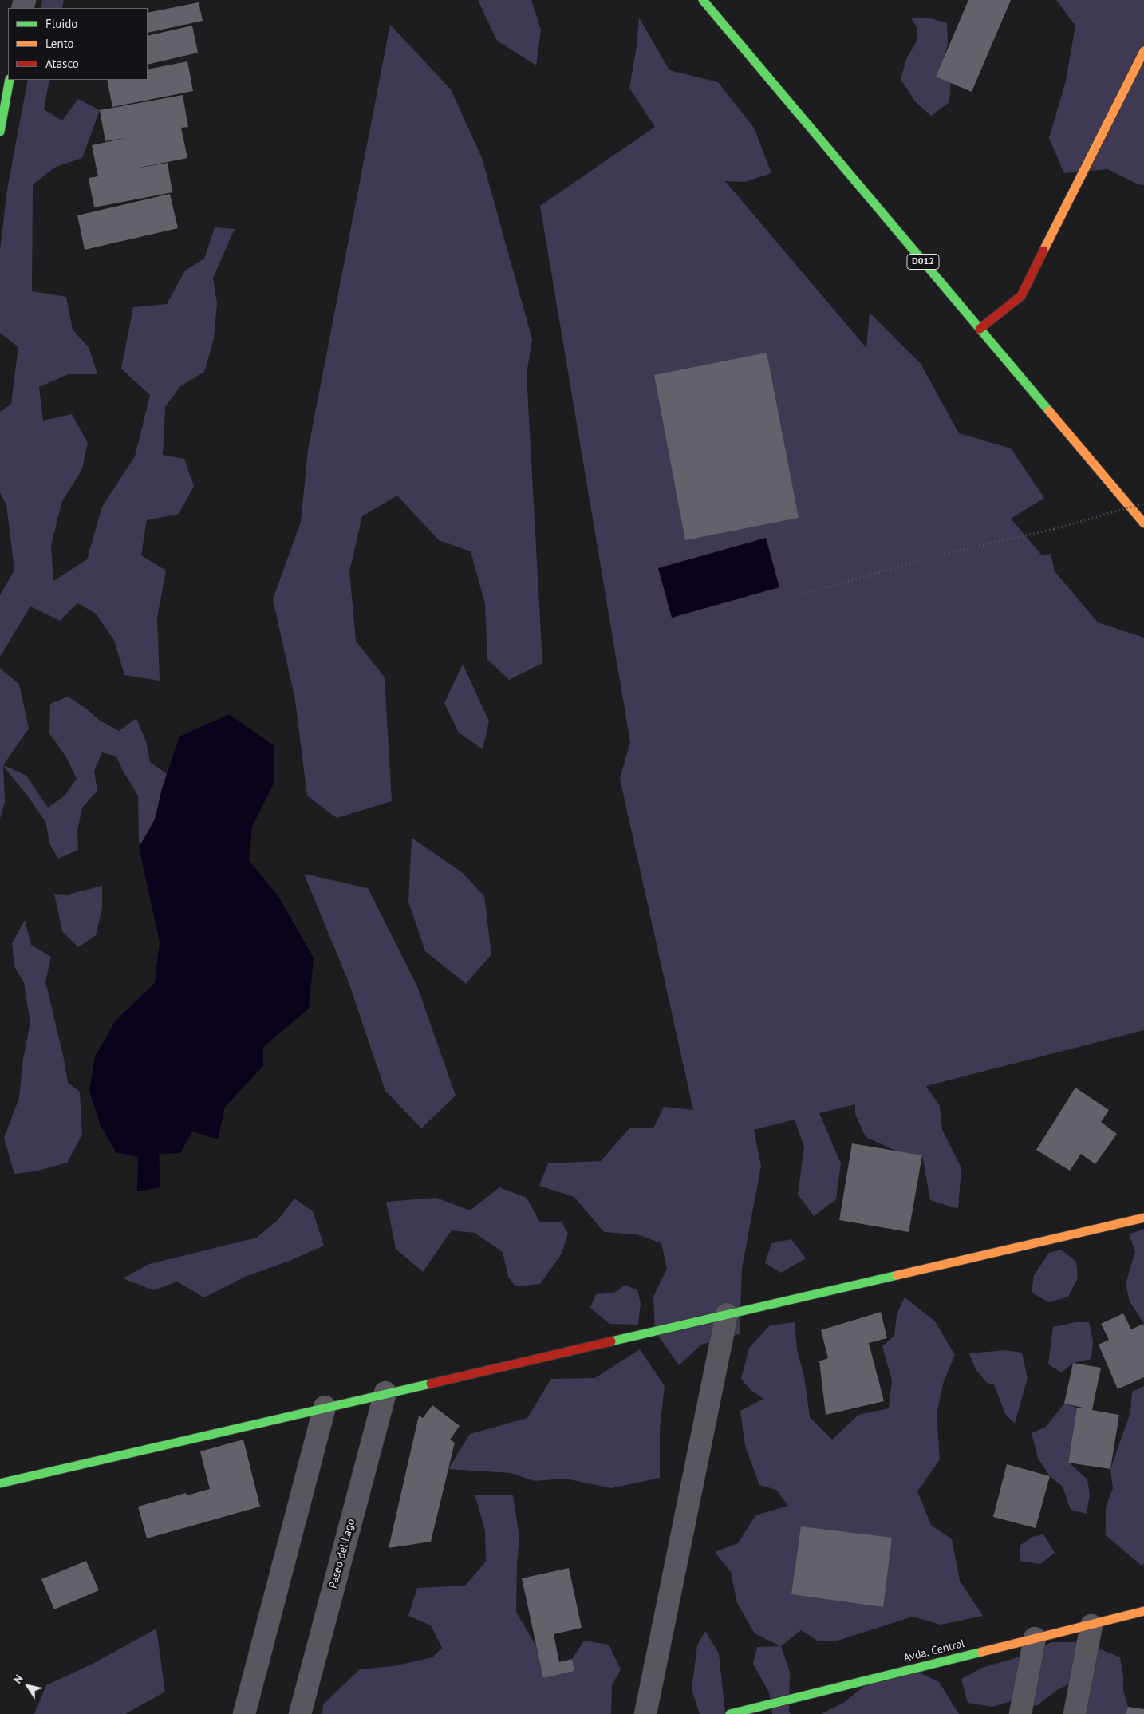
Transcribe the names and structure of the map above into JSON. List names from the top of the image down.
{
  "streets": {
    "street": ["D012", "Paseo del Lago", "Avda. Central"]
  },
  "legend": ["Fluido", "Lento", "Atasco"],
  "north": "top left"
}
